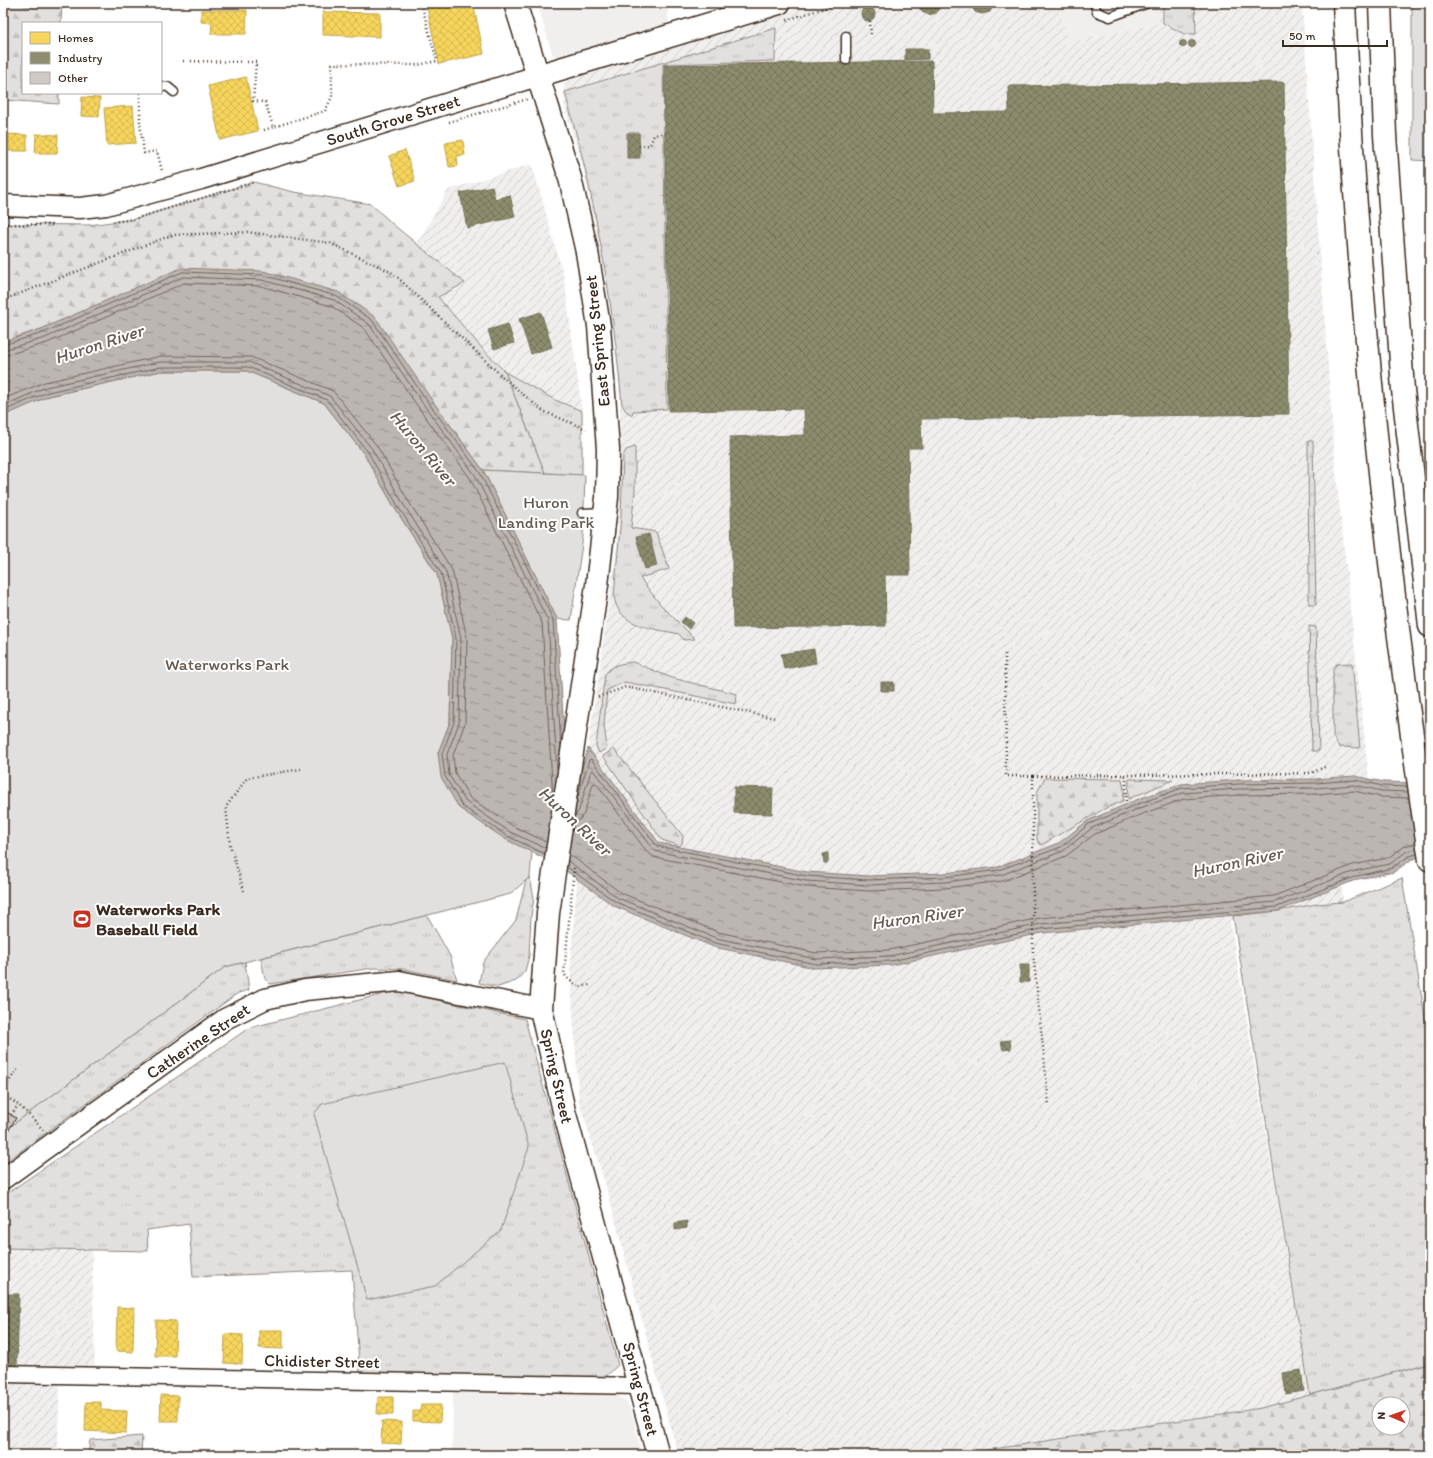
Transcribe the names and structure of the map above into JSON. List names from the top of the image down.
{
  "streets": {
    "main road": ["South Grove Street", "East Spring Street", "Spring Street"],
    "street": ["Catherine Street", "Chidister Street"]
  },
  "crossings": [
    ["South Grove Street", "East Spring Street"],
    ["East Spring Street", "Spring Street"],
    ["Catherine Street", "Spring Street"],
    ["Spring Street", "Chidister Street"]
  ],
  "water": ["Huron River"],
  "parks": ["Huron Landing Park", "Waterworks Park"],
  "places": {
    "sports": ["Waterworks Park Baseball Field"]
  },
  "legend": ["Homes", "Industry", "Other"],
  "scale_bar": "50 m",
  "north": "left"
}
